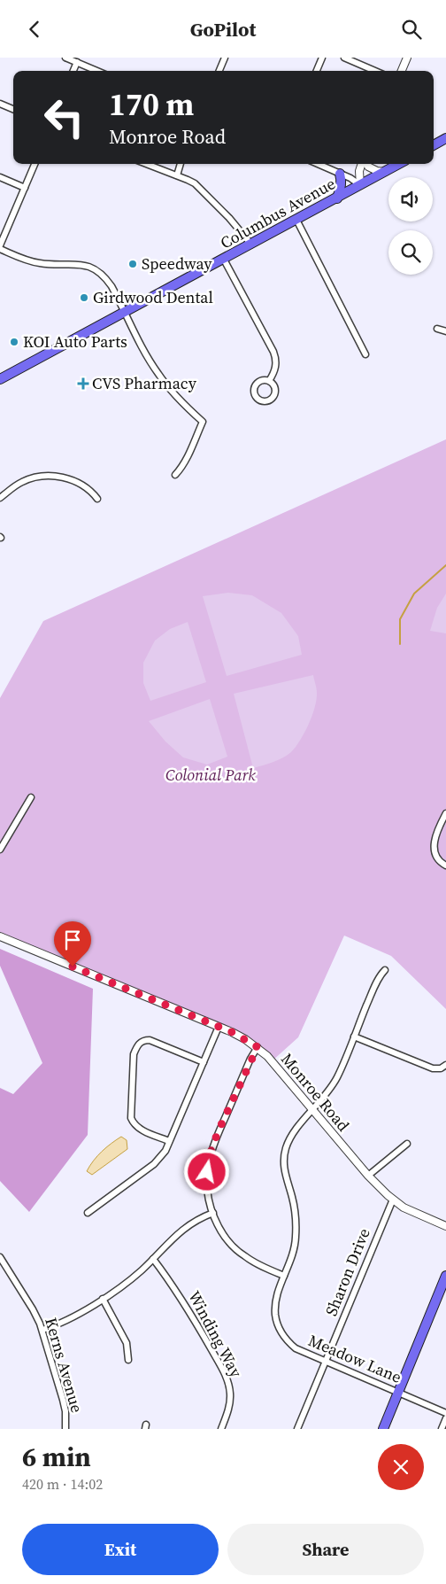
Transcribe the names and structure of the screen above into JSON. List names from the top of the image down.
{
  "streets": {
    "main road": ["Columbus Avenue"],
    "street": [
      "Monroe Road",
      "Sharon Drive",
      "Winding Way",
      "Meadow Lane",
      "Kerns Avenue"
    ]
  },
  "crossings": [
    ["Monroe Road", "Sharon Drive"],
    ["Monroe Road", "Meadow Lane"],
    ["Sharon Drive", "Meadow Lane"]
  ],
  "parks": ["Colonial Park"],
  "places": {
    "other": ["Speedway", "Girdwood Dental", "KOI Auto Parts"],
    "health": ["CVS Pharmacy"]
  },
  "page": {
    "header": "GoPilot",
    "turn": ["170 m", "Monroe Road"],
    "heading": ["6 min", "420 m · 14:02"],
    "buttons": ["Exit", "Share"]
  }
}
